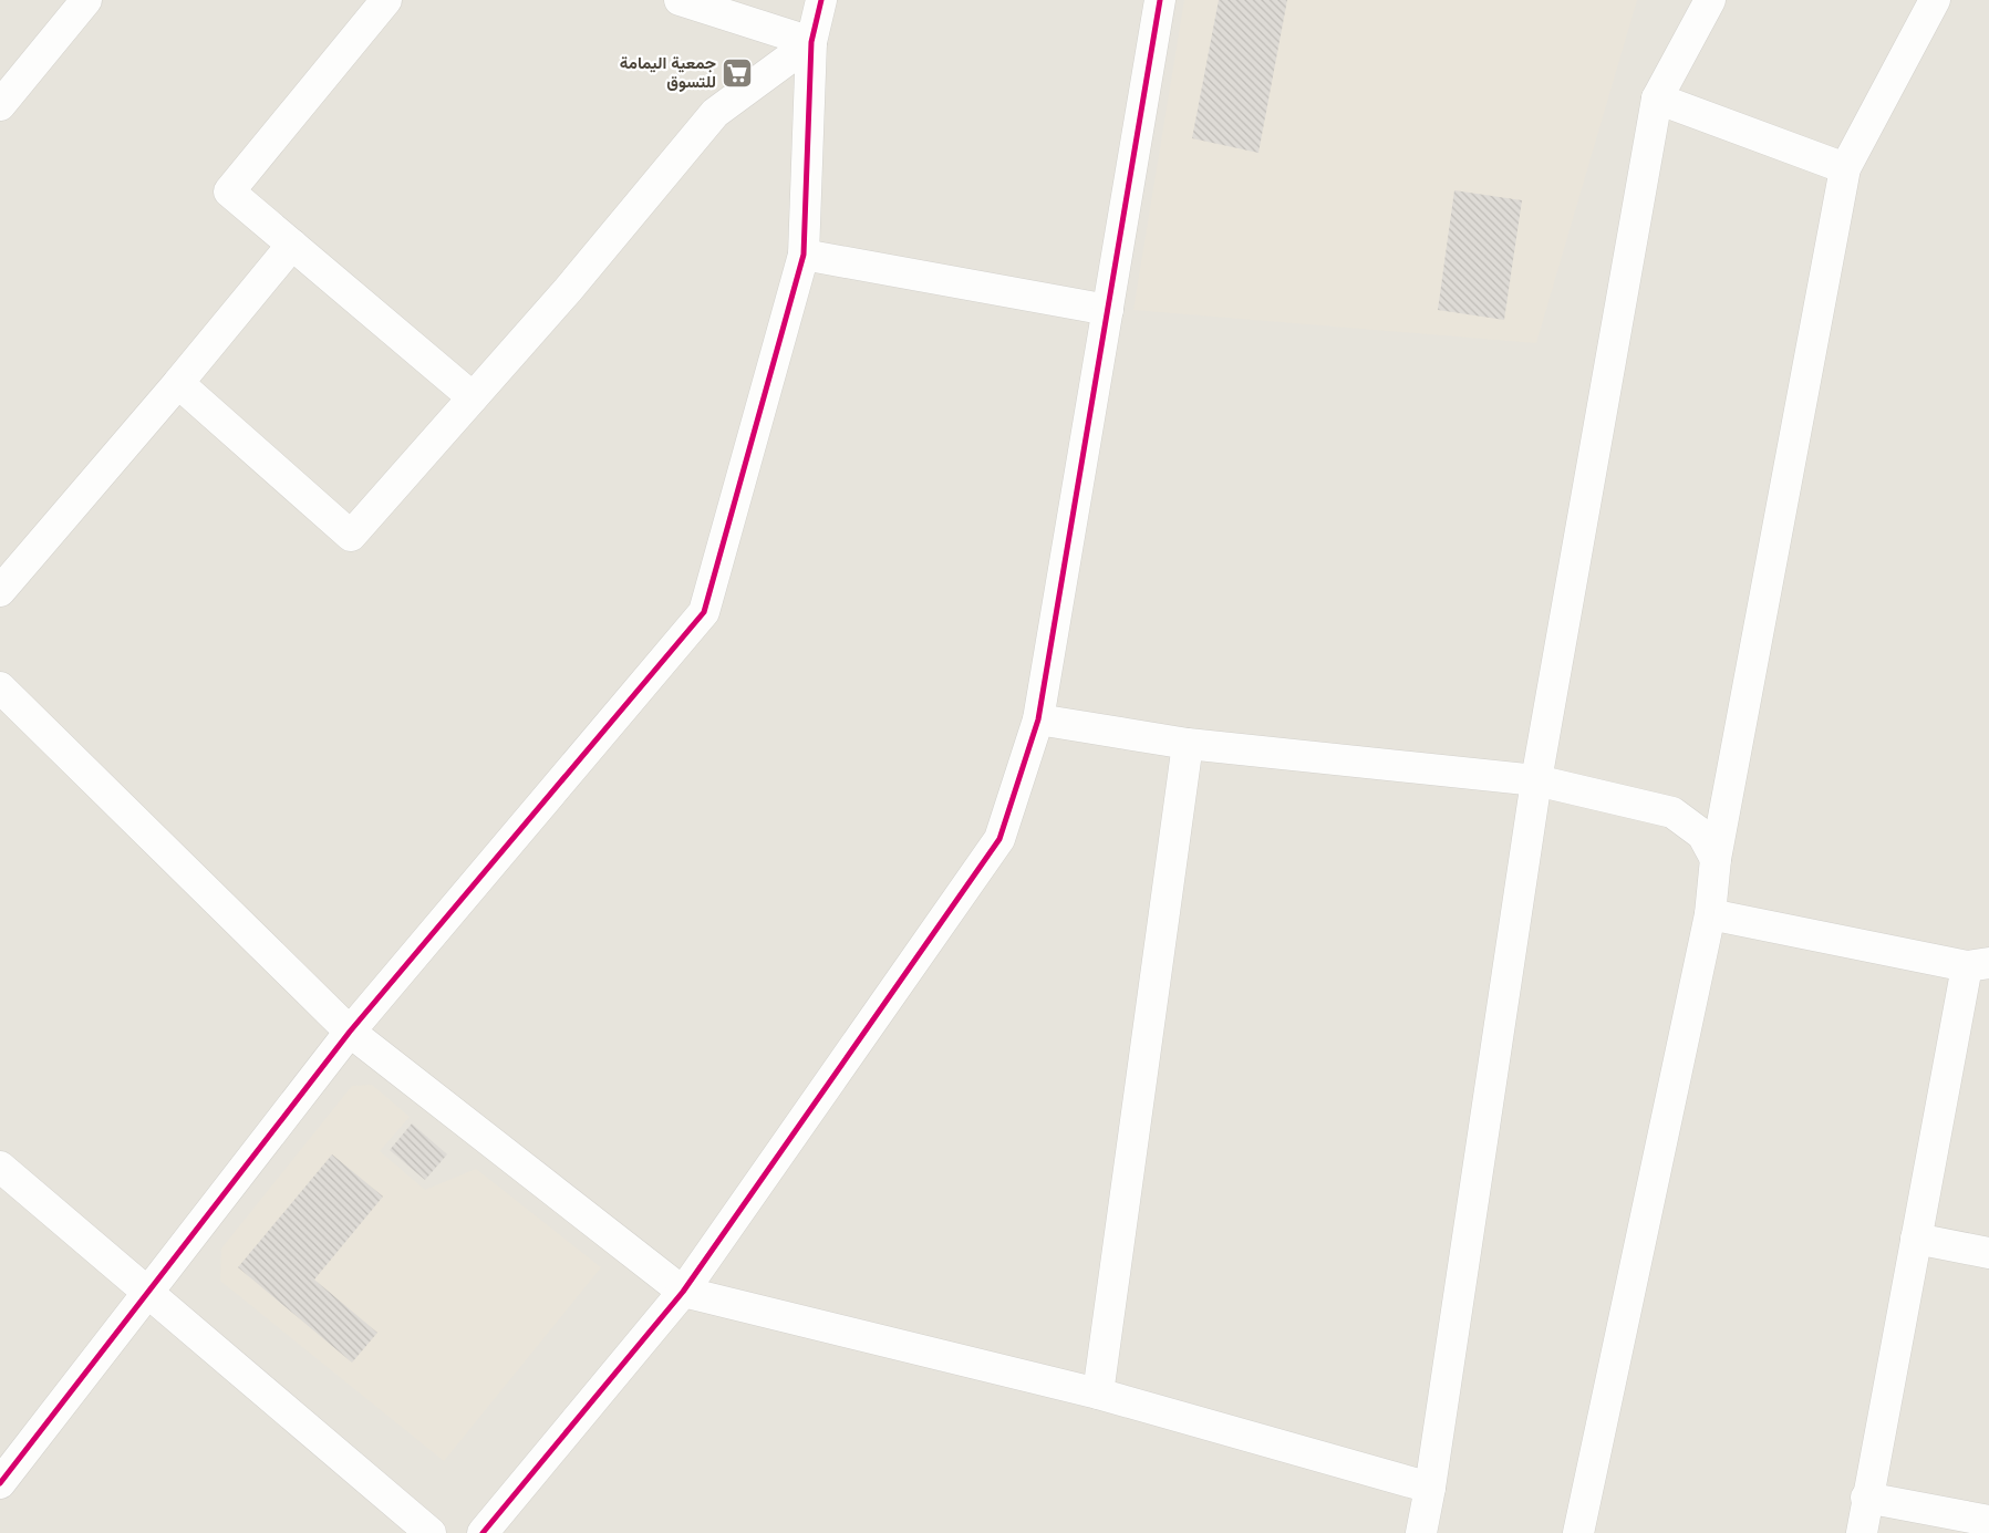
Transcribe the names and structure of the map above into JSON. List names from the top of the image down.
{
  "places": {
    "supermarket": ["جمعية اليمامة للتسوق"]
  }
}
